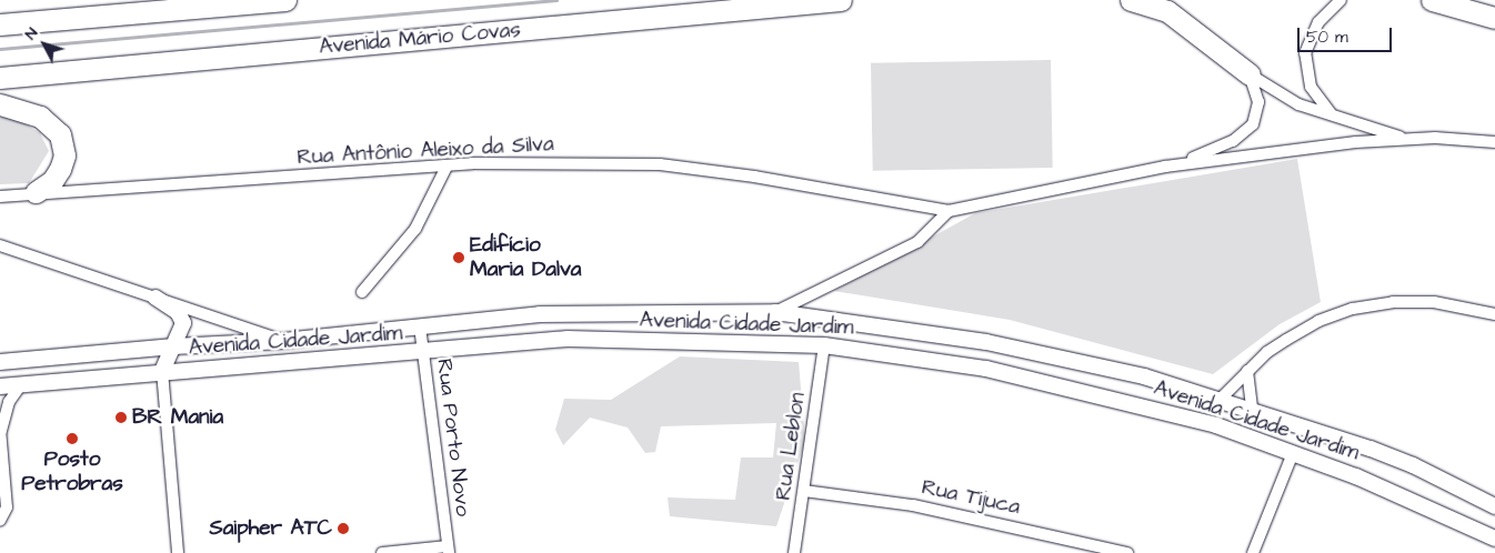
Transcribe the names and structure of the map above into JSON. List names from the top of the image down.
{
  "streets": {
    "highway": ["Avenida Mário Covas"],
    "main road": ["Avenida Cidade Jardim"],
    "street": [
      "Rua Antônio Aleixo da Silva",
      "Rua Porto Novo",
      "Rua Leblon",
      "Rua Tijuca"
    ]
  },
  "crossings": [
    ["Avenida Cidade Jardim", "Rua Porto Novo"],
    ["Avenida Cidade Jardim", "Rua Leblon"],
    ["Rua Leblon", "Rua Tijuca"]
  ],
  "places": [
    "Edifício Maria Dalva",
    "BR Mania",
    "Posto Petrobras",
    "Saipher ATC"
  ],
  "scale_bar": "50 m",
  "north": "top left"
}
